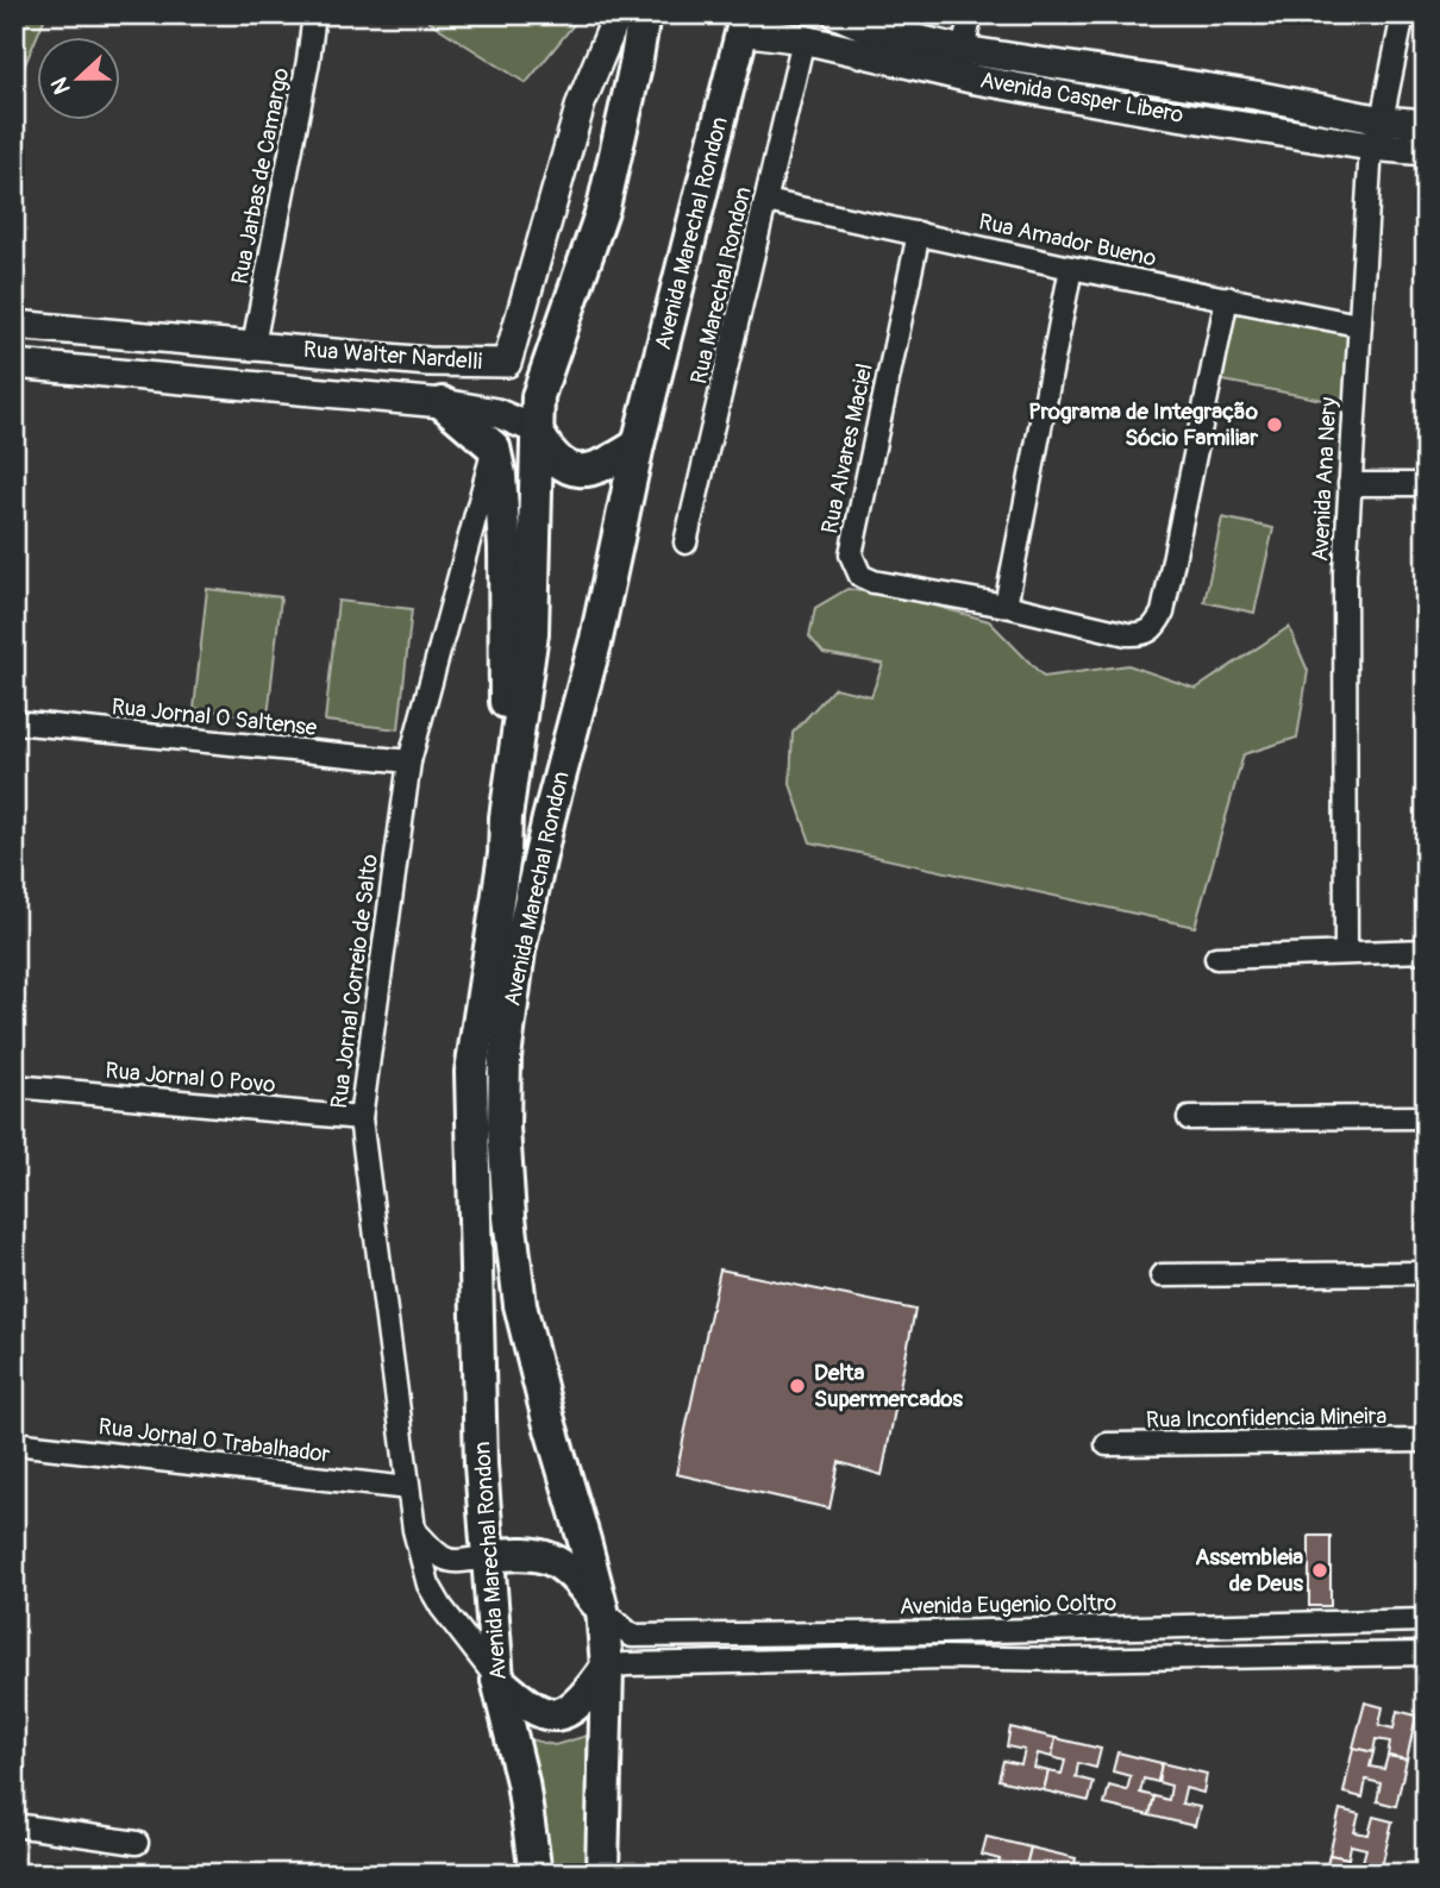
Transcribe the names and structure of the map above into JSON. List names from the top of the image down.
{
  "streets": {
    "main road": ["Avenida Marechal Rondon"],
    "street": [
      "Avenida Casper Libero",
      "Rua Jarbas de Camargo",
      "Rua Amador Bueno",
      "Rua Marechal Rondon",
      "Rua Walter Nardelli",
      "Rua Alvares Maciel",
      "Avenida Ana Nery",
      "Rua Jornal O Saltense",
      "Rua Jornal Correio de Salto",
      "Rua Jornal O Povo",
      "Rua Inconfidencia Mineira",
      "Rua Jornal O Trabalhador",
      "Avenida Eugenio Coltro"
    ]
  },
  "crossings": [
    ["Avenida Casper Libero", "Avenida Marechal Rondon"],
    ["Avenida Casper Libero", "Rua Marechal Rondon"],
    ["Avenida Casper Libero", "Avenida Ana Nery"],
    ["Rua Jarbas de Camargo", "Rua Walter Nardelli"],
    ["Avenida Marechal Rondon", "Rua Walter Nardelli"],
    ["Avenida Marechal Rondon", "Rua Jornal Correio de Salto"],
    ["Avenida Marechal Rondon", "Avenida Eugenio Coltro"],
    ["Rua Amador Bueno", "Rua Marechal Rondon"],
    ["Rua Amador Bueno", "Rua Alvares Maciel"],
    ["Rua Amador Bueno", "Avenida Ana Nery"],
    ["Rua Jornal O Saltense", "Rua Jornal Correio de Salto"],
    ["Rua Jornal Correio de Salto", "Rua Jornal O Povo"],
    ["Rua Jornal Correio de Salto", "Rua Jornal O Trabalhador"],
    ["Rua Jornal Correio de Salto", "Avenida Eugenio Coltro"]
  ],
  "places": ["Programa de Integração Sócio Familiar", "Delta Supermercados", "Assembleia de Deus"],
  "north": "left"
}
